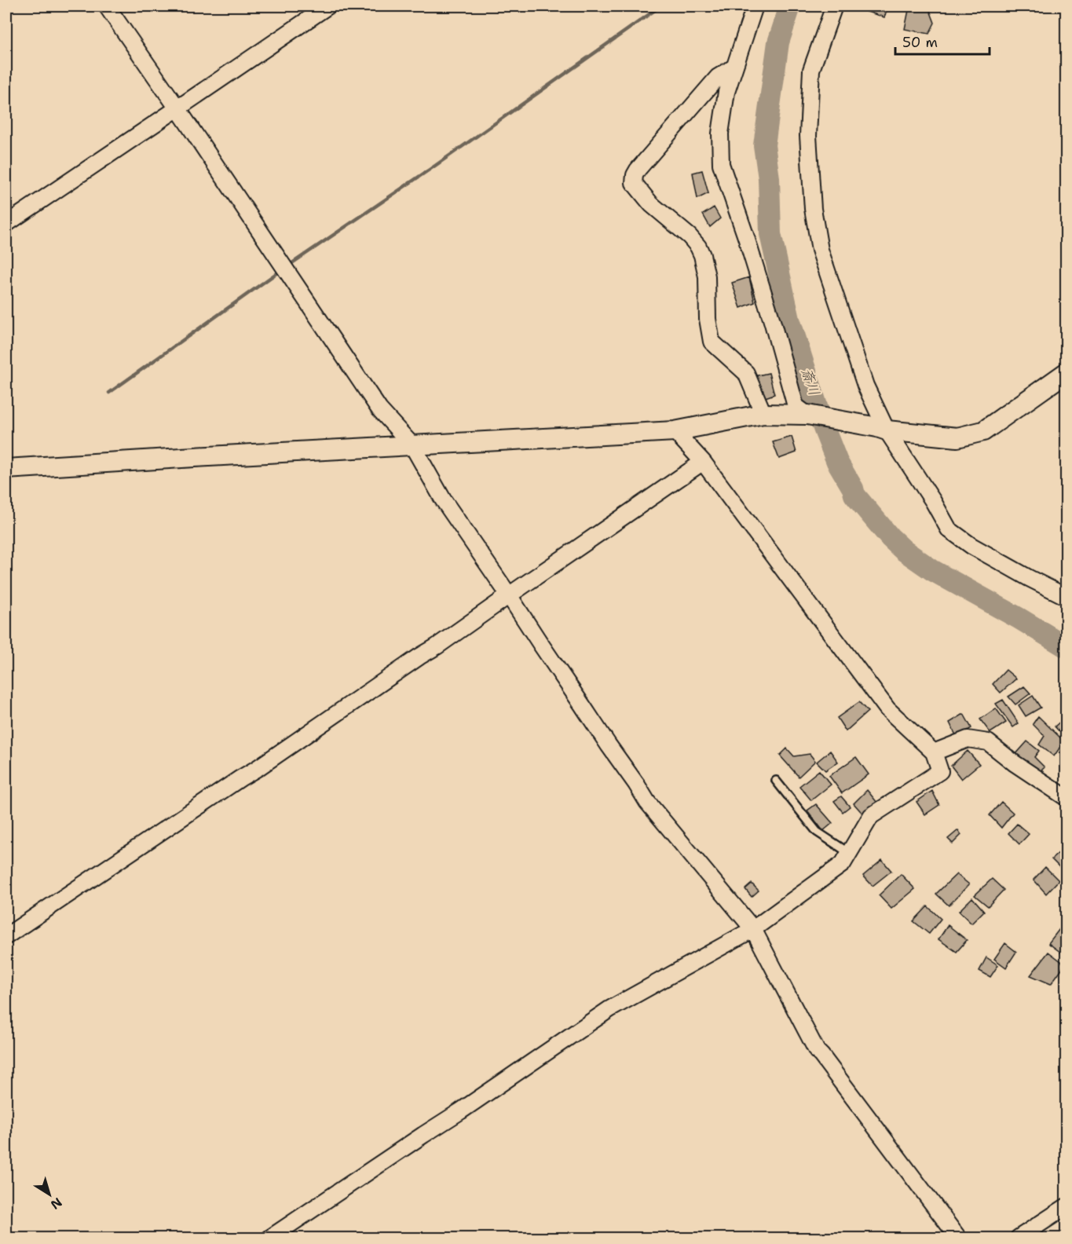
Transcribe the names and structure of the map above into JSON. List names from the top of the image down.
{
  "water": ["斎川"],
  "scale_bar": "50 m",
  "north": "bottom right"
}
